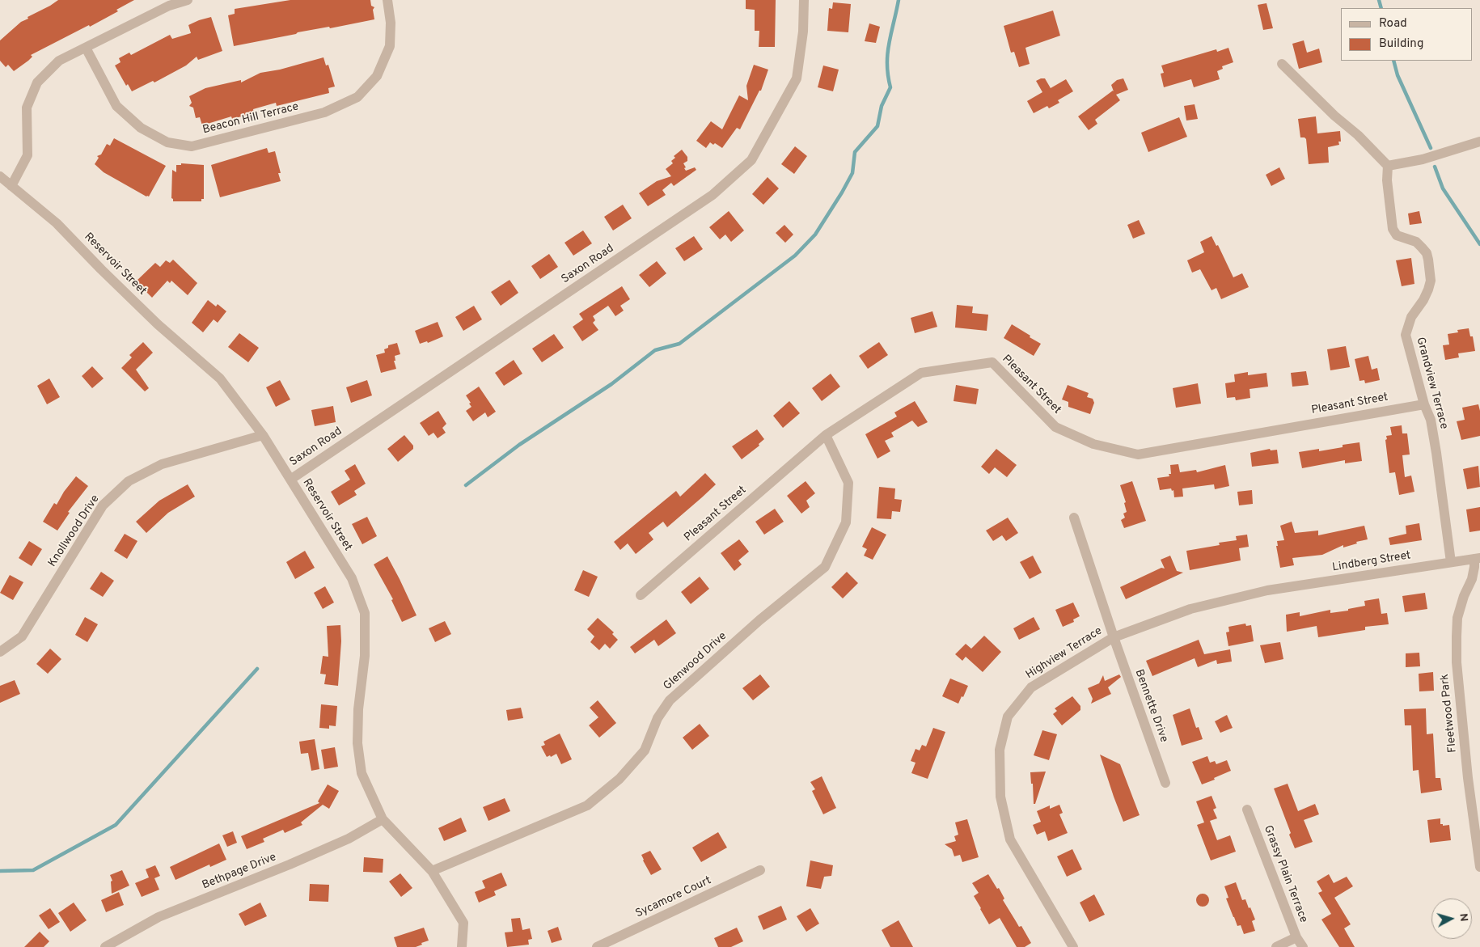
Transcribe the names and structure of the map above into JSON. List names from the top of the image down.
{
  "streets": {
    "street": [
      "Beacon Hill Terrace",
      "Reservoir Street",
      "Saxon Road",
      "Grandview Terrace",
      "Pleasant Street",
      "Knollwood Drive",
      "Lindberg Street",
      "Highview Terrace",
      "Glenwood Drive",
      "Bennette Drive",
      "Fleetwood Park",
      "Bethpage Drive",
      "Grassy Plain Terrace",
      "Sycamore Court"
    ]
  },
  "crossings": [
    ["Reservoir Street", "Saxon Road"],
    ["Reservoir Street", "Knollwood Drive"],
    ["Reservoir Street", "Glenwood Drive"],
    ["Reservoir Street", "Bethpage Drive"],
    ["Grandview Terrace", "Pleasant Street"],
    ["Grandview Terrace", "Lindberg Street"],
    ["Pleasant Street", "Glenwood Drive"],
    ["Lindberg Street", "Highview Terrace"],
    ["Lindberg Street", "Fleetwood Park"],
    ["Highview Terrace", "Bennette Drive"]
  ],
  "legend": ["Road", "Building"],
  "north": "right"
}
